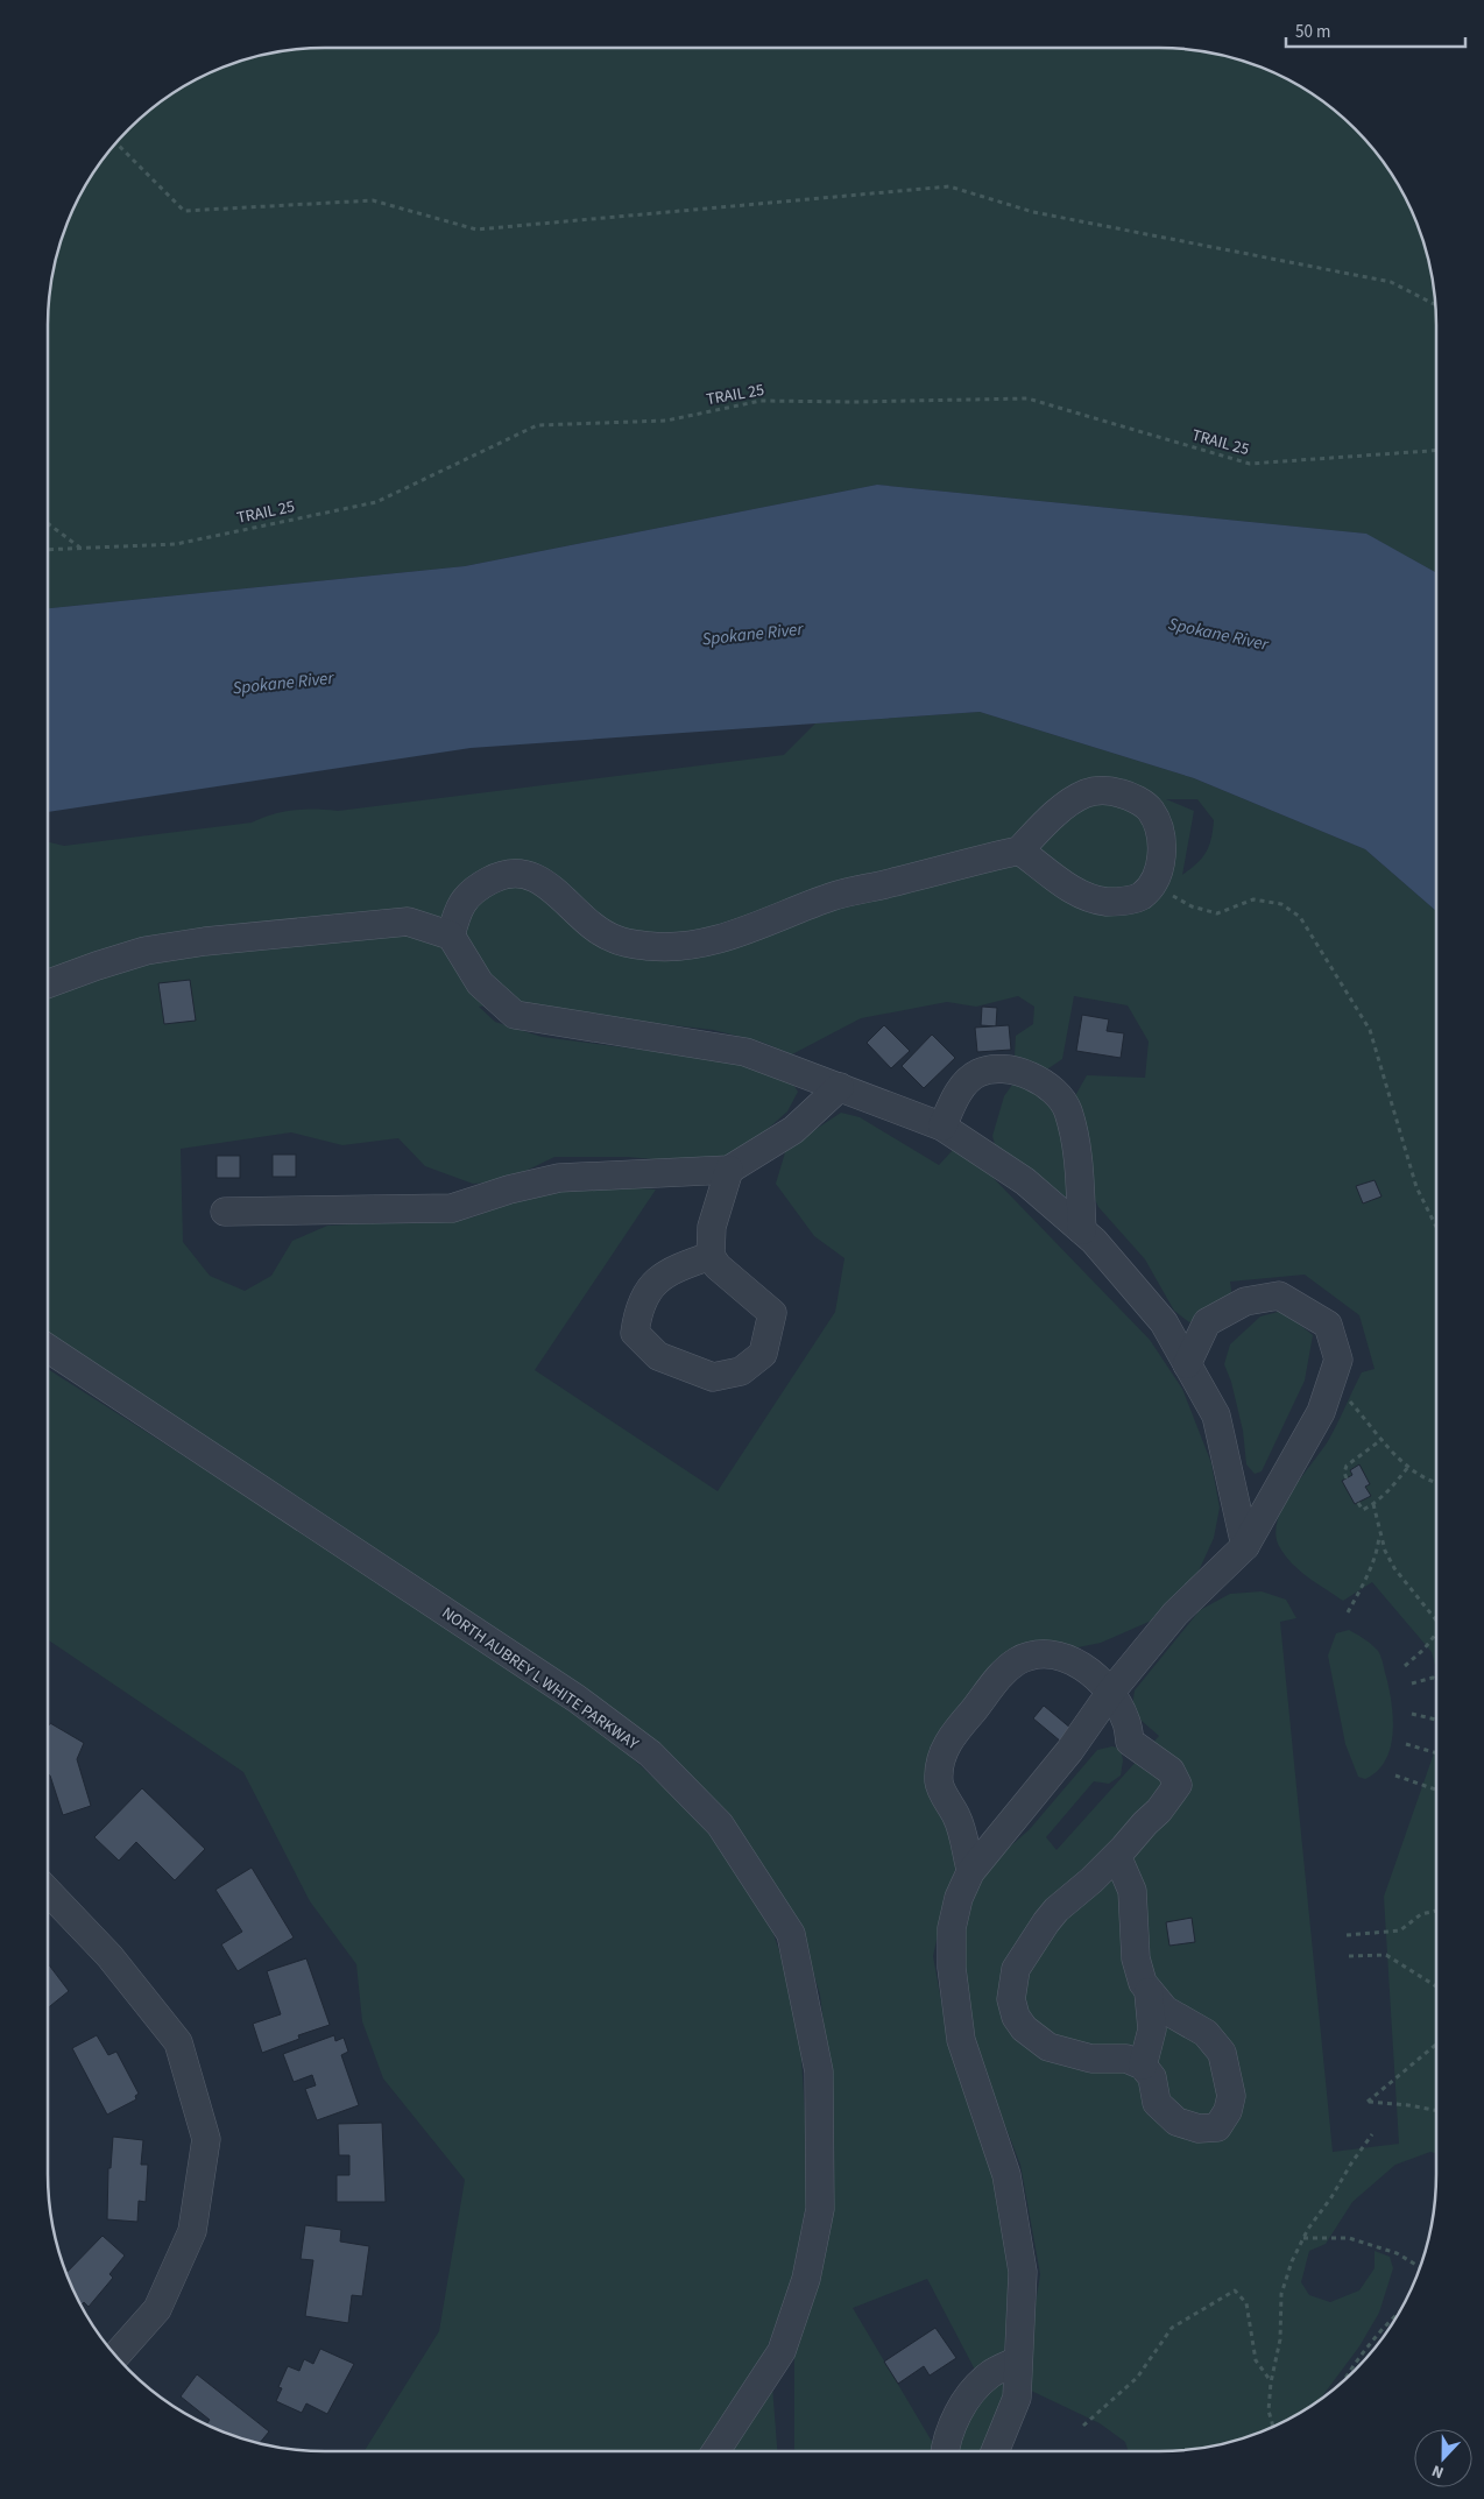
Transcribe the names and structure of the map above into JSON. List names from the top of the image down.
{
  "streets": {
    "street": ["NORTH AUBREY L WHITE PARKWAY"],
    "path": ["TRAIL 25"]
  },
  "water": ["Spokane River"],
  "scale_bar": "50 m",
  "north": "bottom"
}
